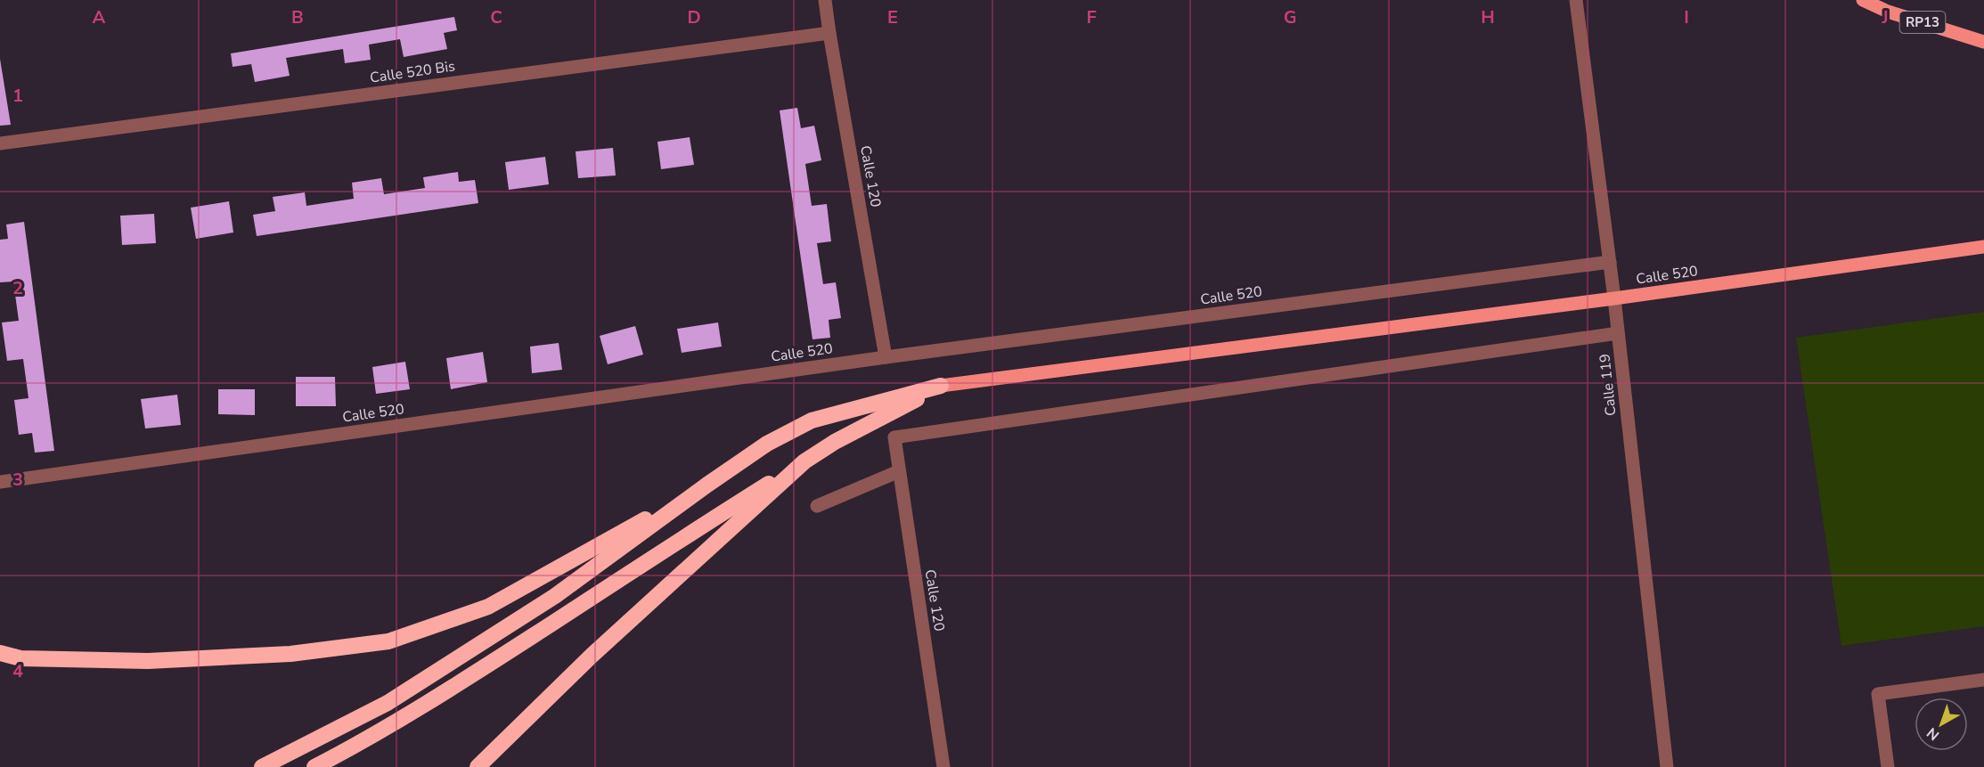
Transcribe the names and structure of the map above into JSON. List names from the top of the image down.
{
  "streets": {
    "main road": ["RP13", "Calle 520"],
    "street": ["Calle 520 Bis", "Calle 120", "Calle 119"]
  },
  "crossings": [
    ["Calle 520 Bis", "Calle 120"],
    ["Calle 120", "Calle 520"],
    ["Calle 120", "Calle 119"],
    ["Calle 520", "Calle 119"]
  ],
  "north": "bottom left",
  "grid": {
    "columns": [
      "A",
      "B",
      "C",
      "D",
      "E",
      "F",
      "G",
      "H",
      "I",
      "J"
    ],
    "rows": [
      "1",
      "2",
      "3",
      "4"
    ]
  }
}
